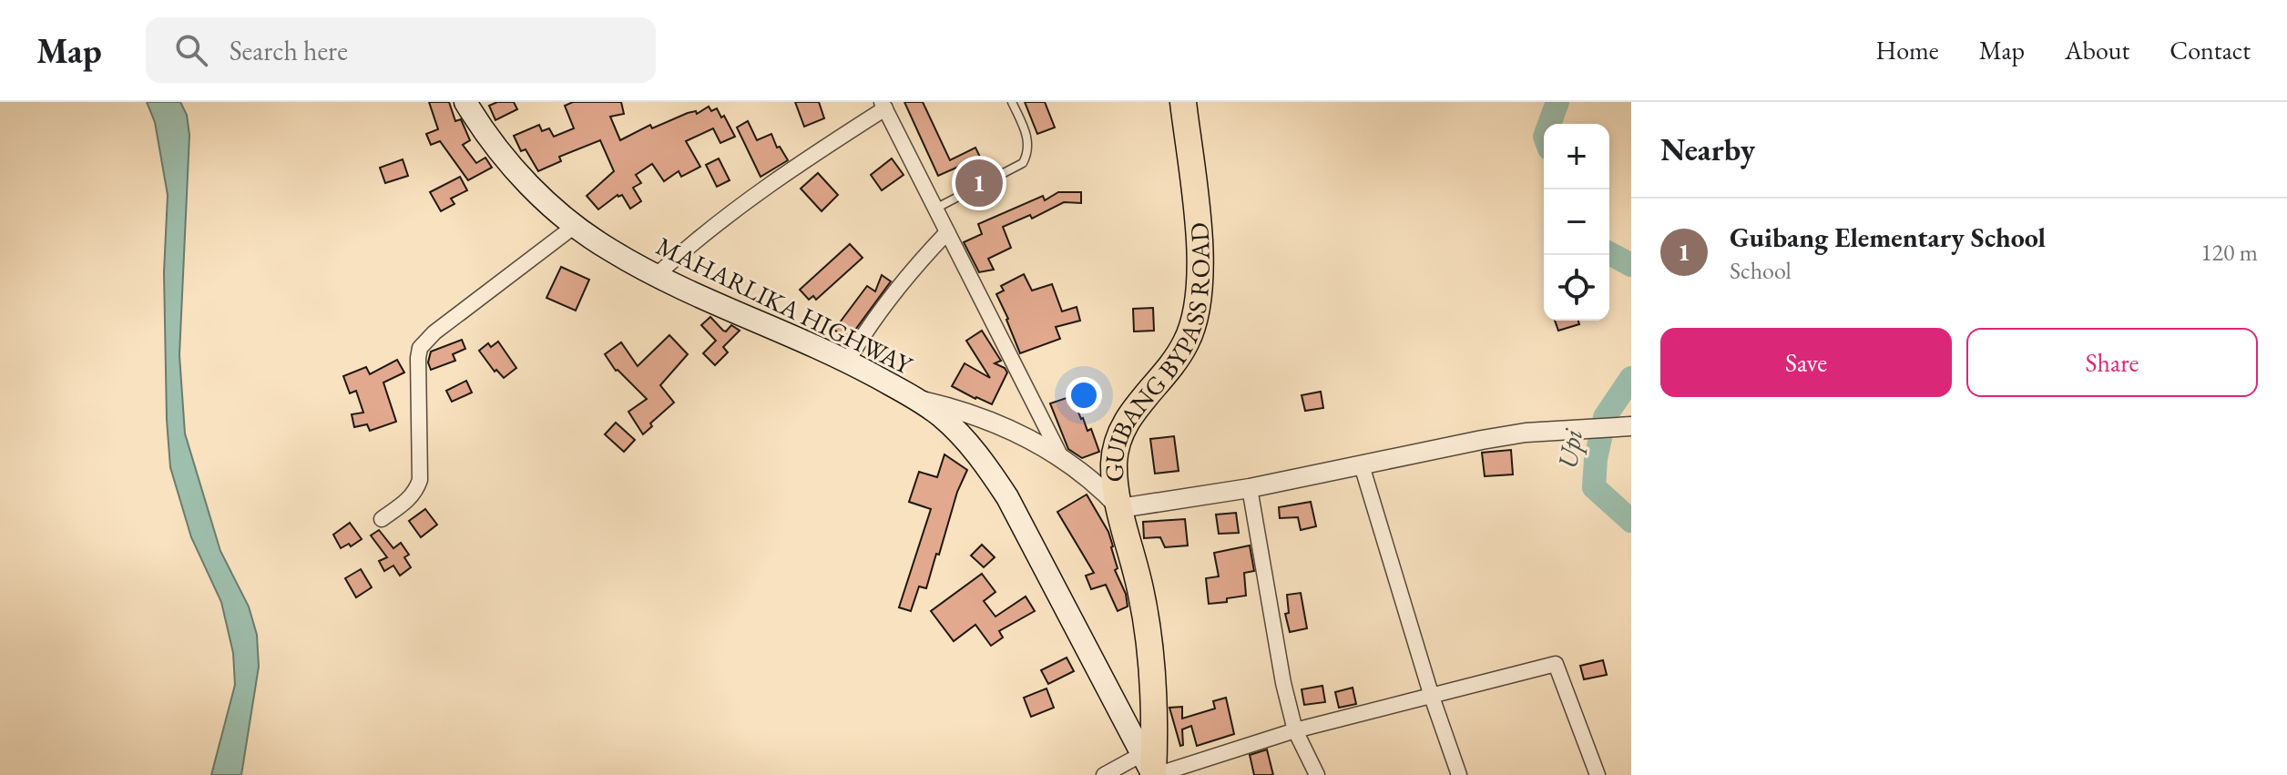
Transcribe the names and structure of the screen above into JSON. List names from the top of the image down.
{
  "streets": {
    "highway": ["GUIBANG BYPASS ROAD"],
    "main road": ["MAHARLIKA HIGHWAY"]
  },
  "crossings": [
    ["MAHARLIKA HIGHWAY", "GUIBANG BYPASS ROAD"]
  ],
  "water": ["Upi"],
  "page": {
    "header": "Map",
    "search": "Search here",
    "nav": [
      "Home",
      "Map",
      "About",
      "Contact"
    ],
    "heading": "Nearby",
    "map_buttons": ["+", "−"],
    "pins": "1",
    "list": [
      {
        "mark": "1",
        "name": "Guibang Elementary School",
        "note": "School",
        "value": "120 m"
      }
    ],
    "buttons": ["Save", "Share"]
  }
}
